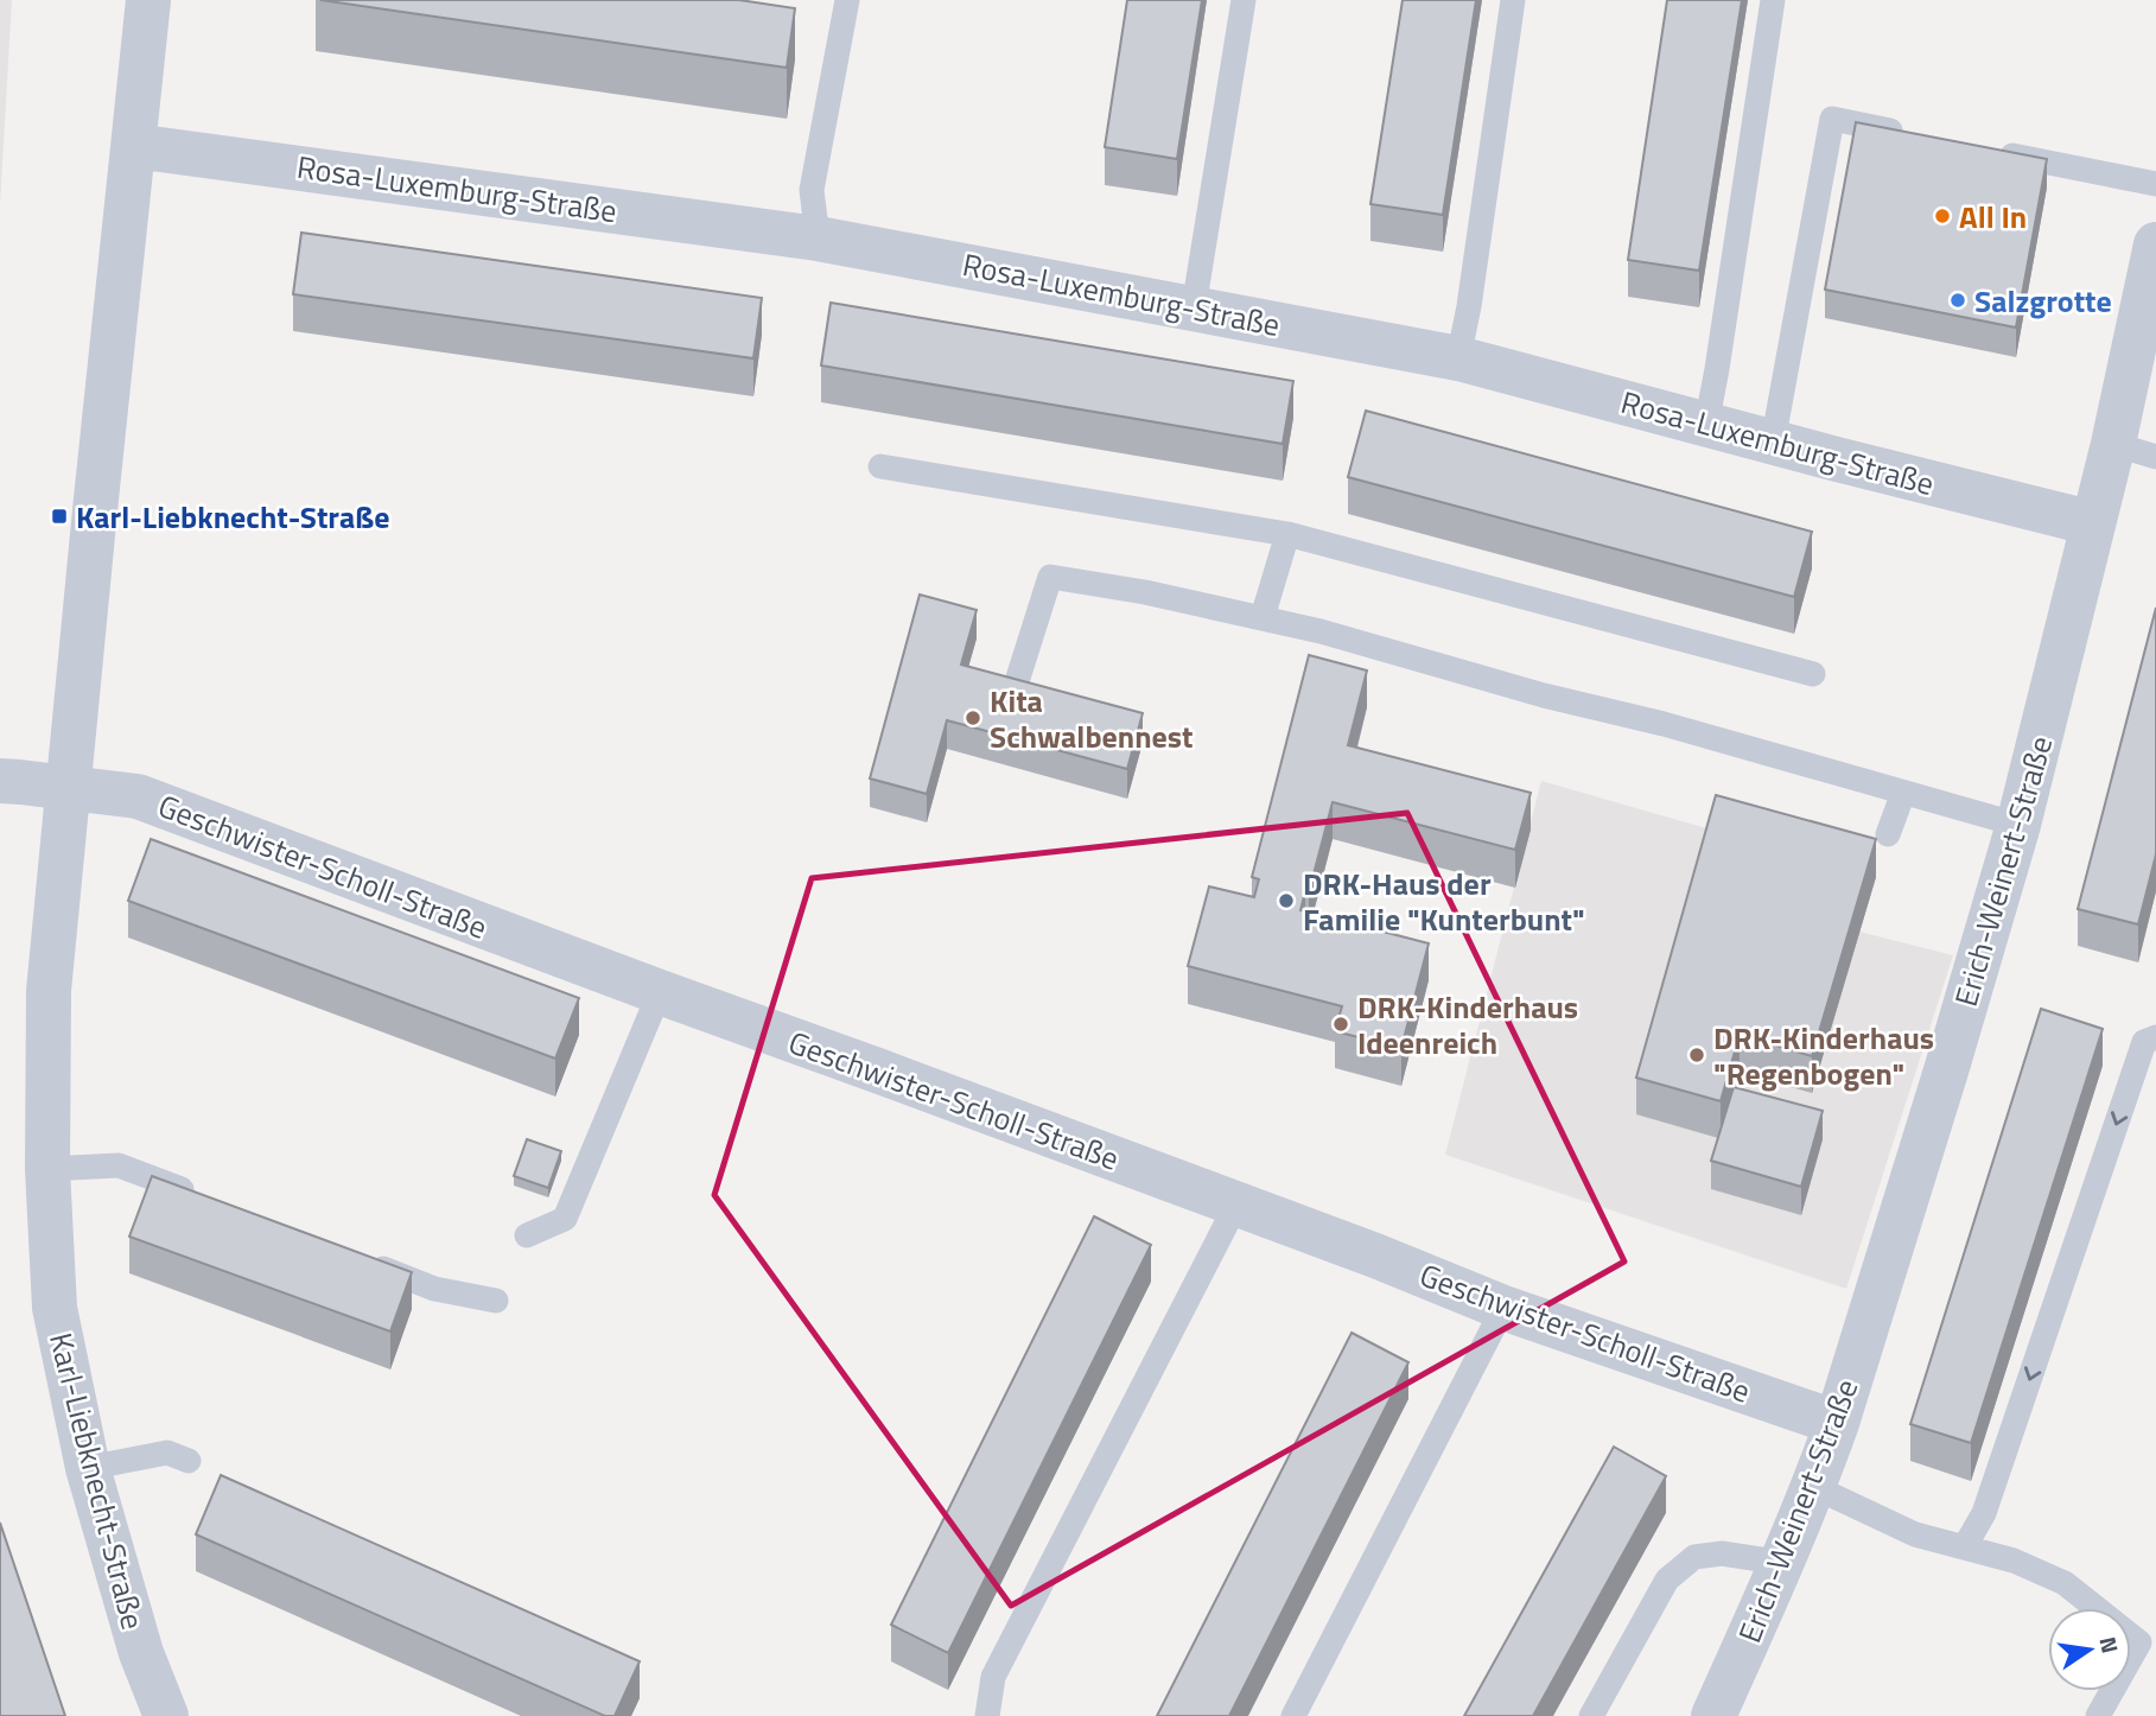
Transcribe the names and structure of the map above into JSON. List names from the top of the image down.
{
  "streets": {
    "street": [
      "Rosa-Luxemburg-Straße",
      "Geschwister-Scholl-Straße",
      "Erich-Weinert-Straße",
      "Karl-Liebknecht-Straße"
    ]
  },
  "crossings": [
    ["Rosa-Luxemburg-Straße", "Erich-Weinert-Straße"],
    ["Rosa-Luxemburg-Straße", "Karl-Liebknecht-Straße"],
    ["Geschwister-Scholl-Straße", "Erich-Weinert-Straße"],
    ["Geschwister-Scholl-Straße", "Karl-Liebknecht-Straße"]
  ],
  "places": {
    "other": [
      "All In",
      "Salzgrotte",
      "Kita Schwalbennest",
      "DRK-Haus der Familie \"Kunterbunt\"",
      "DRK-Kinderhaus Ideenreich",
      "DRK-Kinderhaus \"Regenbogen\""
    ],
    "transit": ["Karl-Liebknecht-Straße"]
  },
  "north": "right"
}
